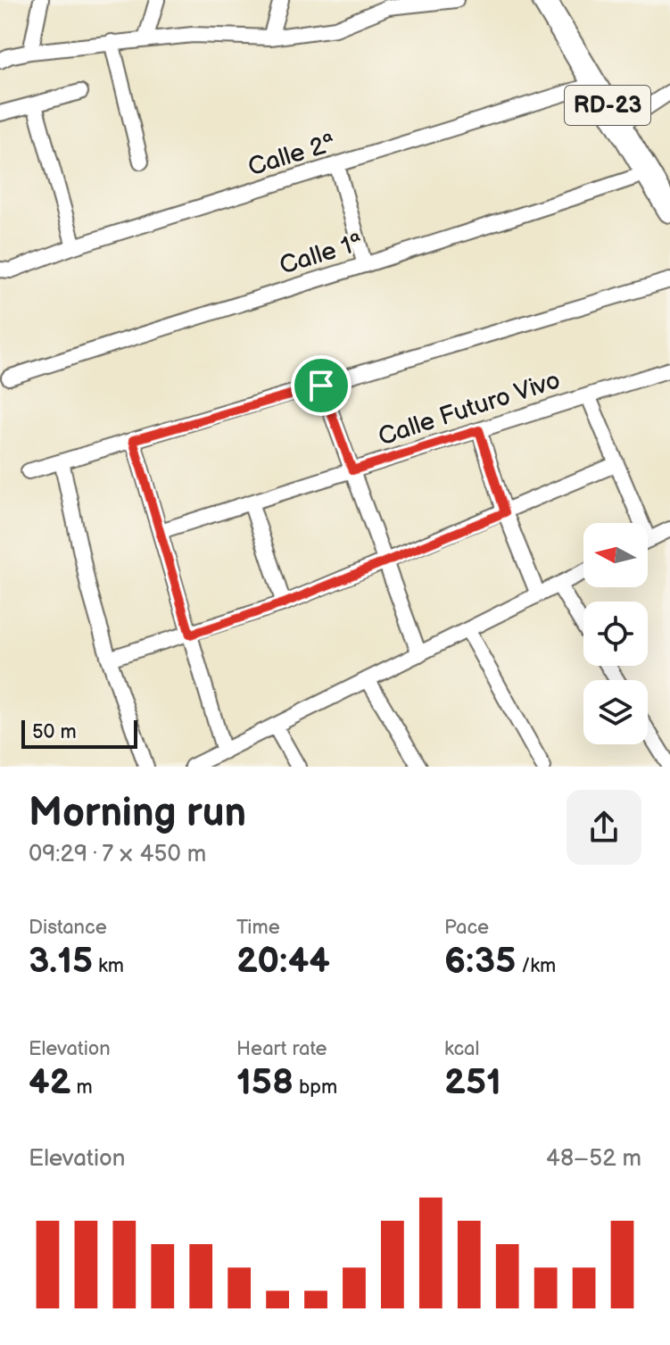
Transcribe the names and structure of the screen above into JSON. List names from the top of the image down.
{
  "streets": {
    "main road": ["RD-23"],
    "street": ["Calle 2ª", "Calle 1ª", "Calle Futuro Vivo"]
  },
  "crossings": [
    ["RD-23", "Calle 2ª"],
    ["RD-23", "Calle 1ª"]
  ],
  "scale_bar": "50 m",
  "north": "left",
  "page": {
    "scale": "50 m",
    "heading": ["Morning run", "09:29 · 7 × 450 m"],
    "stats": [
      ["Distance", "3.15 km"],
      ["Time", "20:44"],
      ["Pace", "6:35 /km"],
      ["Elevation", "42 m"],
      ["Heart rate", "158 bpm"],
      ["kcal", "251"]
    ],
    "chart": ["Elevation", "48–52 m"]
  }
}
